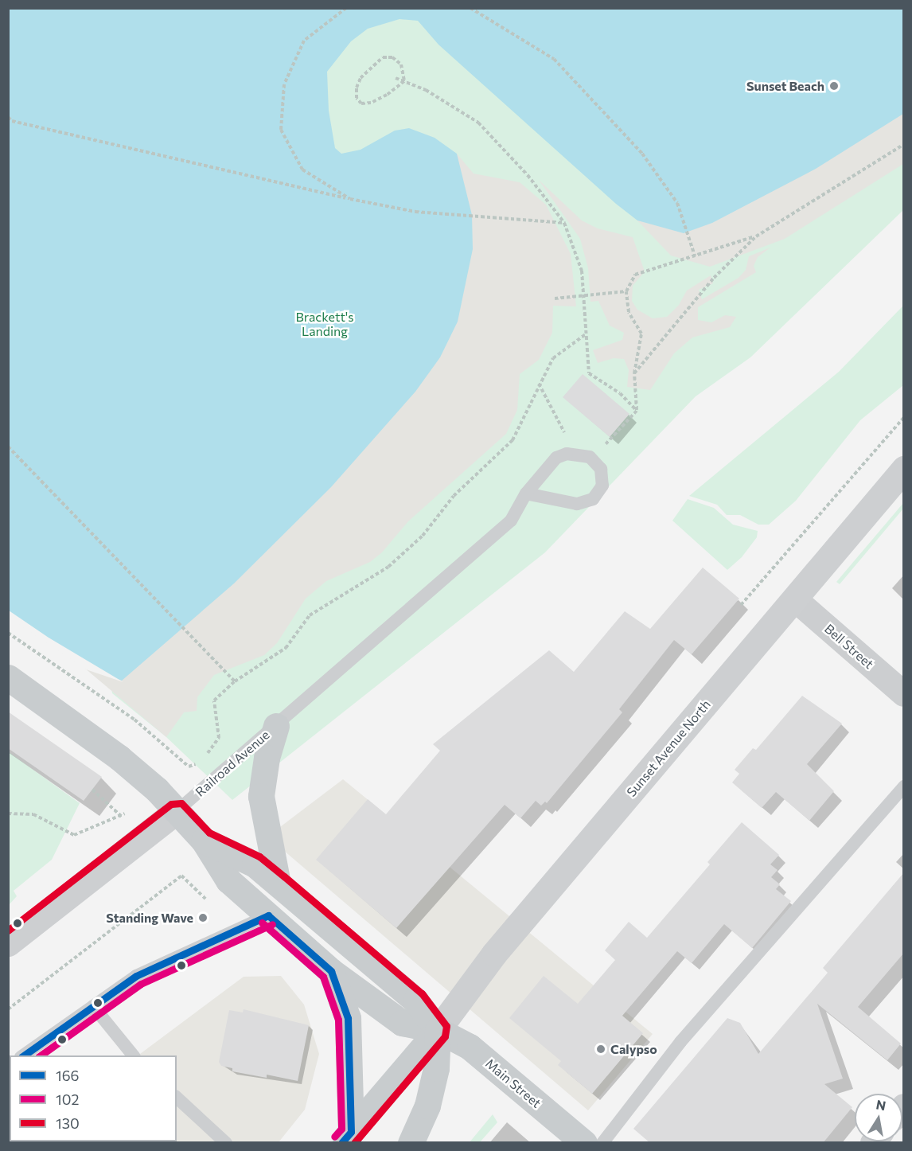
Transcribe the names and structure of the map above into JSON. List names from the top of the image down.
{
  "streets": {
    "main road": ["Main Street"],
    "street": ["Bell Street", "Sunset Avenue North", "Railroad Avenue"]
  },
  "crossings": [
    ["Bell Street", "Sunset Avenue North"],
    ["Sunset Avenue North", "Main Street"],
    ["Railroad Avenue", "Main Street"]
  ],
  "parks": ["Brackett's Landing"],
  "places": ["Sunset Beach", "Standing Wave", "Calypso"],
  "lines": ["transit line 130", "transit line 166", "transit line 102"],
  "legend": ["166", "102", "130"],
  "north": "top"
}
